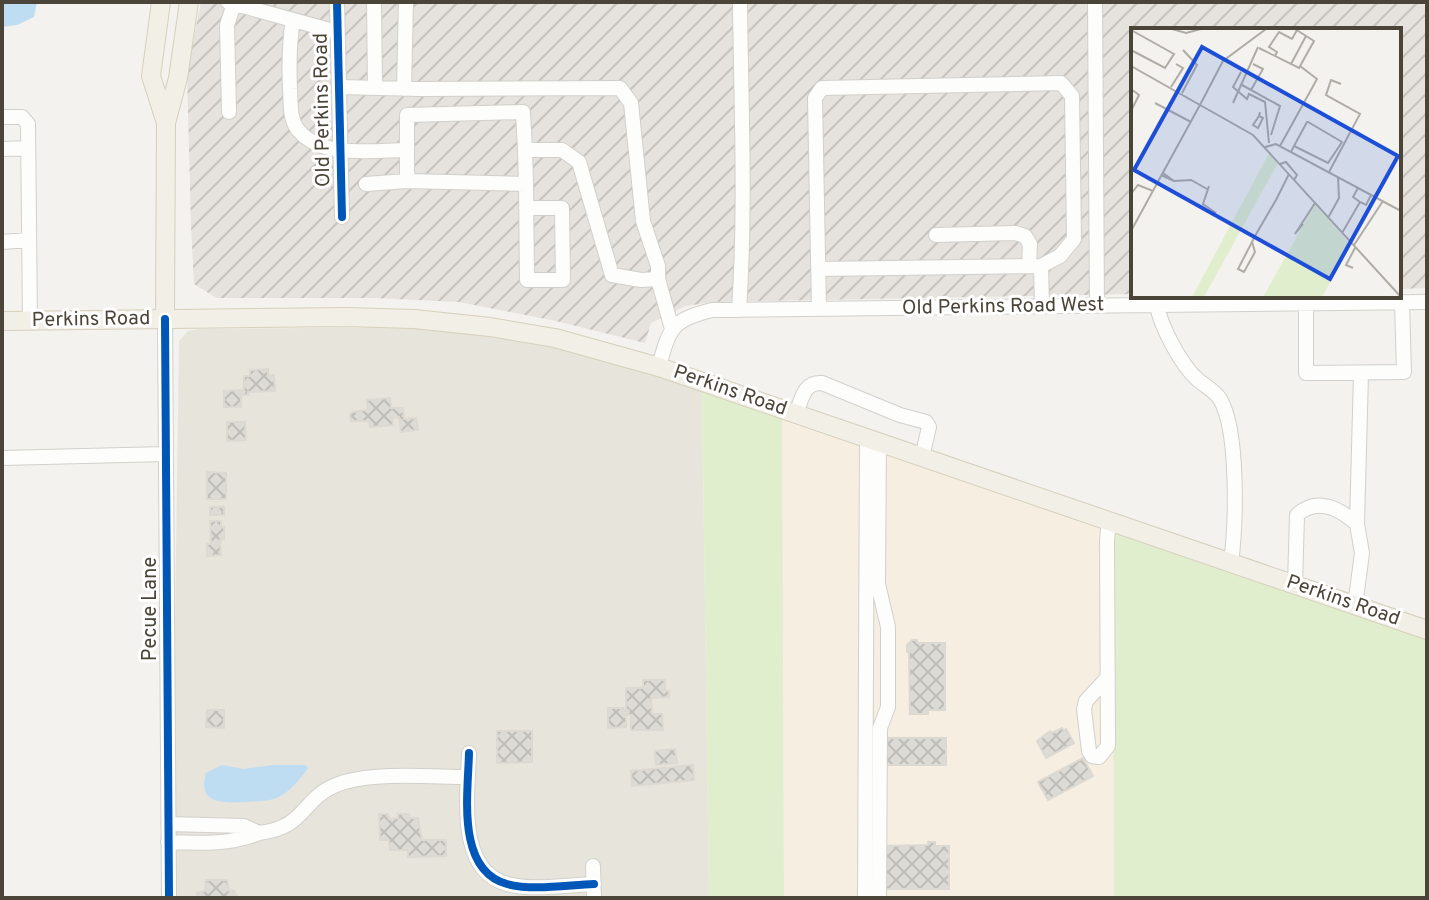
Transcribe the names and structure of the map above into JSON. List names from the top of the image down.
{
  "streets": {
    "main road": ["Perkins Road", "Pecue Lane"],
    "street": ["Old Perkins Road", "Old Perkins Road West"]
  },
  "crossings": [
    ["Perkins Road", "Pecue Lane"]
  ]
}
